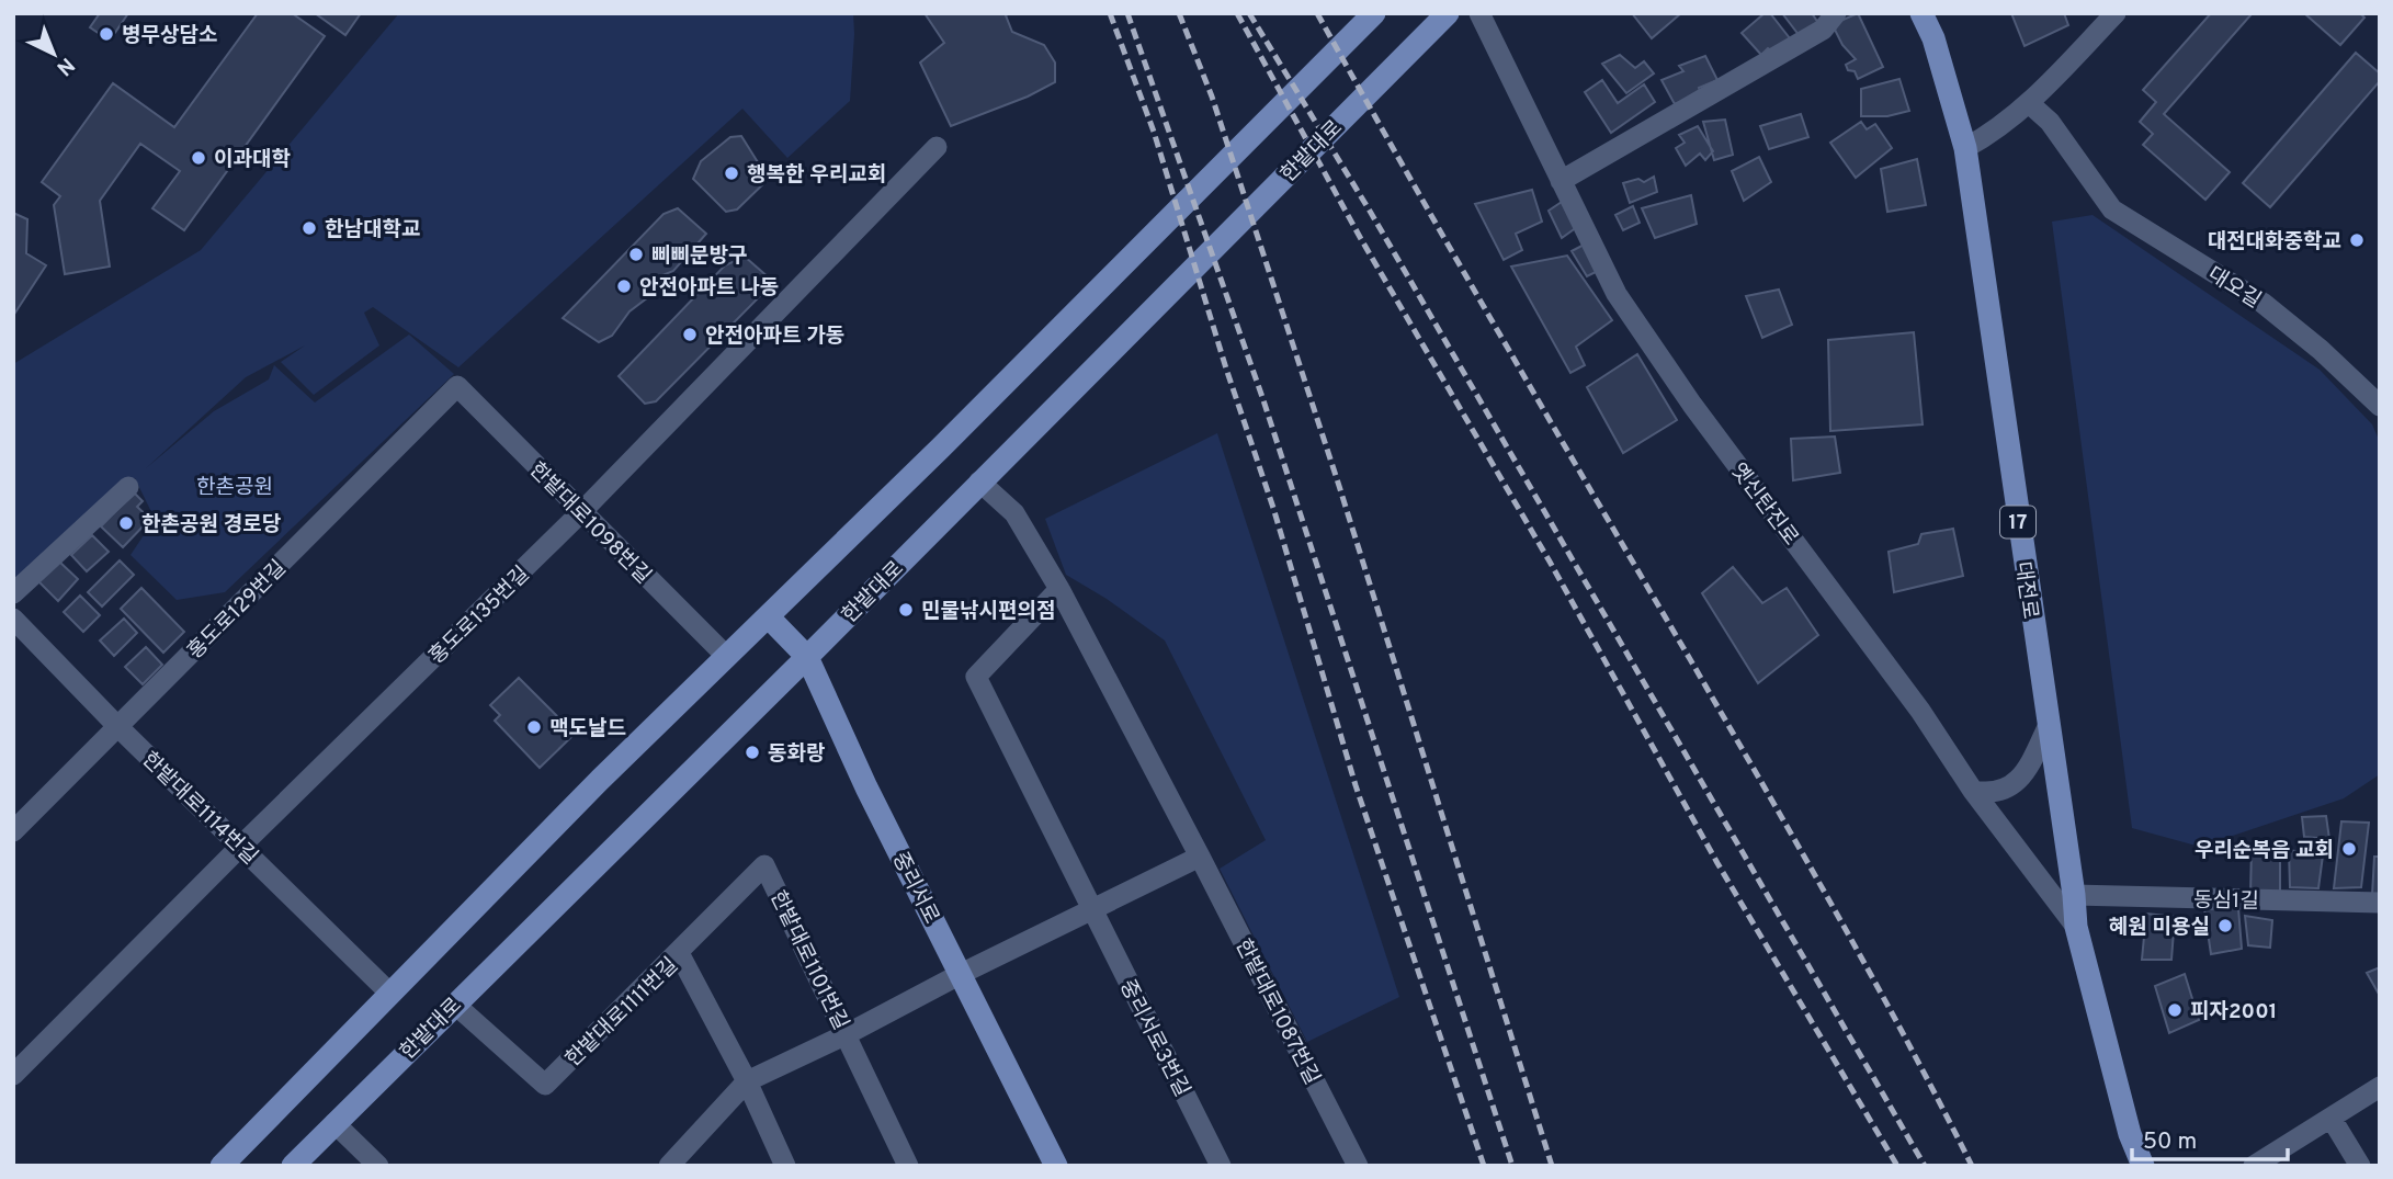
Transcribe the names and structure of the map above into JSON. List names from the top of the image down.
{
  "streets": {
    "main road": [
      "한밭대로",
      "17",
      "대전로",
      "중리서로"
    ],
    "street": [
      "대오길",
      "옛신탄진로",
      "한밭대로1098번길",
      "홍도로129번길",
      "홍도로135번길",
      "한밭대로1114번길",
      "동심1길",
      "한밭대로1101번길",
      "한밭대로1111번길",
      "한밭대로1087번길",
      "중리서로3번길"
    ]
  },
  "crossings": [
    ["한밭대로", "중리서로"],
    ["한밭대로", "한밭대로1111번길"],
    ["한밭대로", "한밭대로1087번길"],
    ["옛신탄진로", "대전로"],
    ["한밭대로1098번길", "홍도로129번길"],
    ["한밭대로1098번길", "홍도로135번길"],
    ["대전로", "동심1길"],
    ["홍도로129번길", "한밭대로1114번길"],
    ["홍도로135번길", "한밭대로1114번길"],
    ["한밭대로1101번길", "한밭대로1111번길"],
    ["한밭대로1087번길", "중리서로3번길"]
  ],
  "parks": ["한촌공원"],
  "places": [
    "병무상담소",
    "이과대학",
    "행복한 우리교회",
    "한남대학교",
    "대전대화중학교",
    "삐삐문방구",
    "안전아파트 나동",
    "안전아파트 가동",
    "한촌공원 경로당",
    "민물낚시편의점",
    "맥도날드",
    "동화랑",
    "우리순복음 교회",
    "혜원 미용실",
    "피자2001"
  ],
  "scale_bar": "50 m",
  "north": "bottom right"
}
